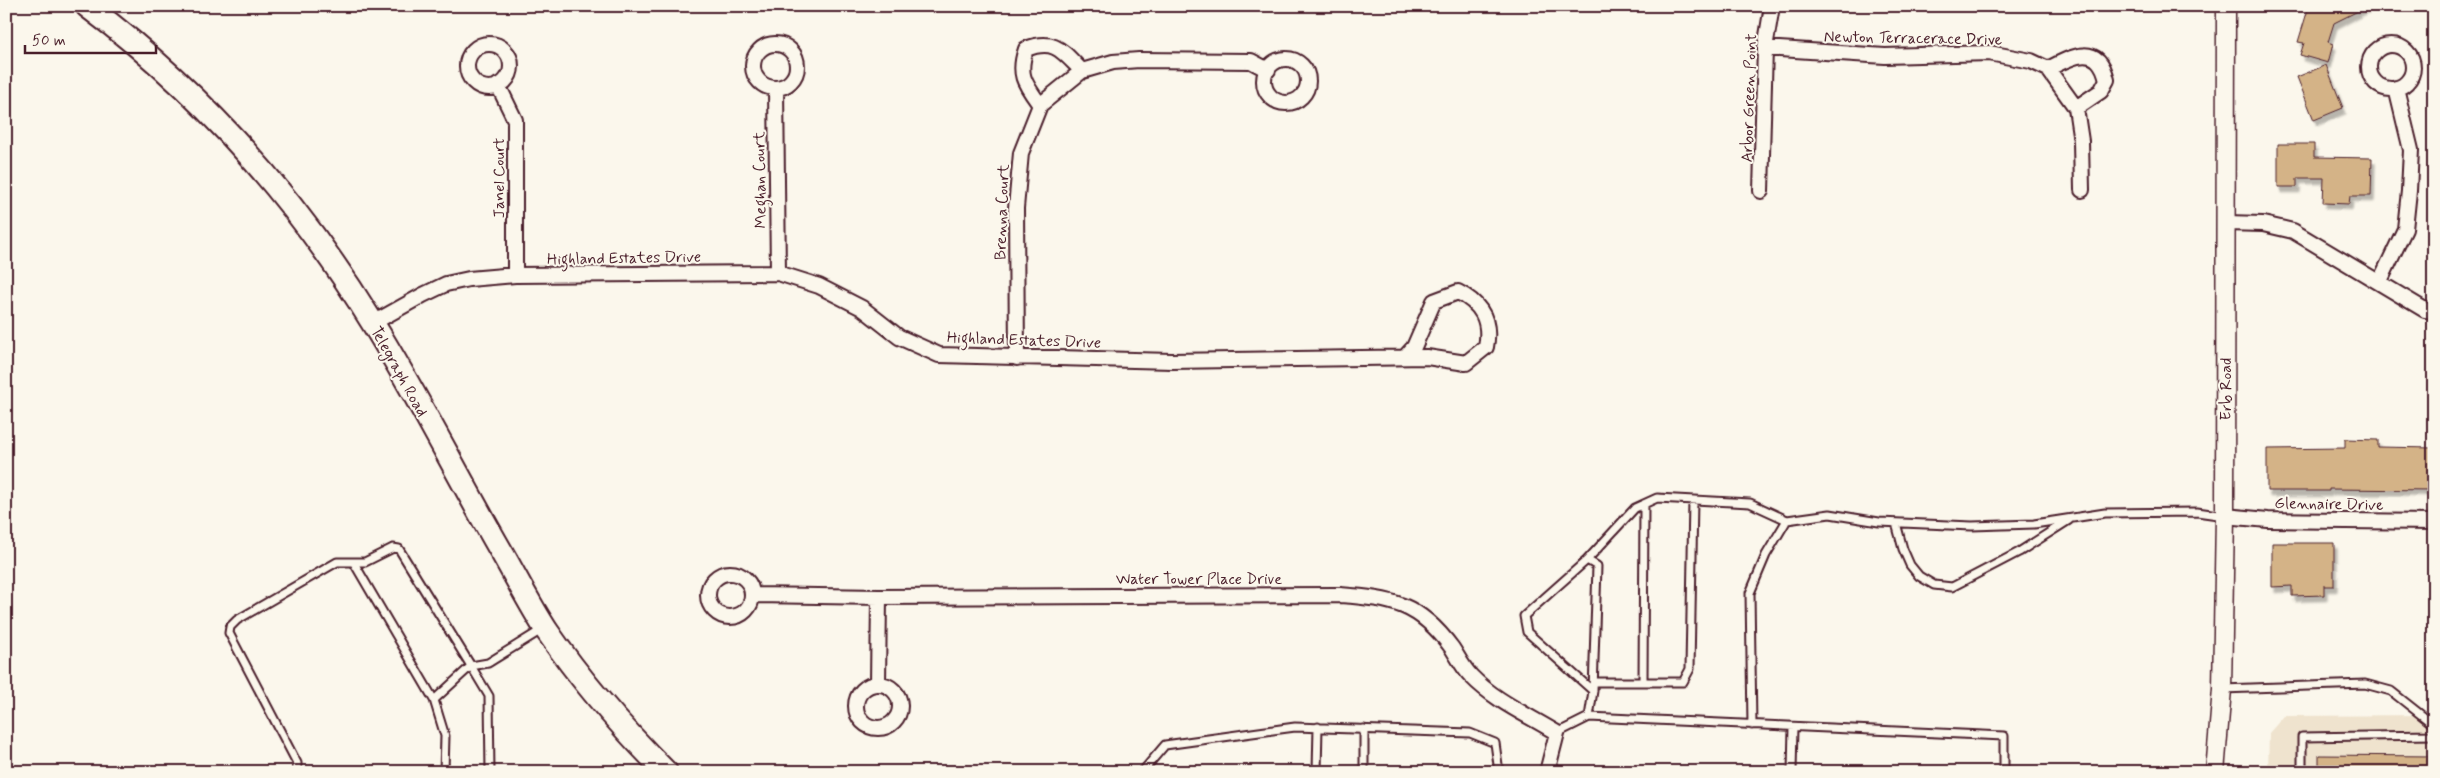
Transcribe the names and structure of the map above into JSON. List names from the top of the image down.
{
  "streets": {
    "main road": ["Telegraph Road"],
    "street": [
      "Newton Terracerace Drive",
      "Arbor Green Point",
      "Janel Court",
      "Meghan Court",
      "Brenna Court",
      "Highland Estates Drive",
      "Erb Road",
      "Glennaire Drive",
      "Water Tower Place Drive"
    ]
  },
  "crossings": [
    ["Newton Terracerace Drive", "Arbor Green Point"],
    ["Janel Court", "Highland Estates Drive"],
    ["Meghan Court", "Highland Estates Drive"],
    ["Brenna Court", "Highland Estates Drive"],
    ["Highland Estates Drive", "Telegraph Road"],
    ["Erb Road", "Glennaire Drive"]
  ],
  "scale_bar": "50 m"
}
